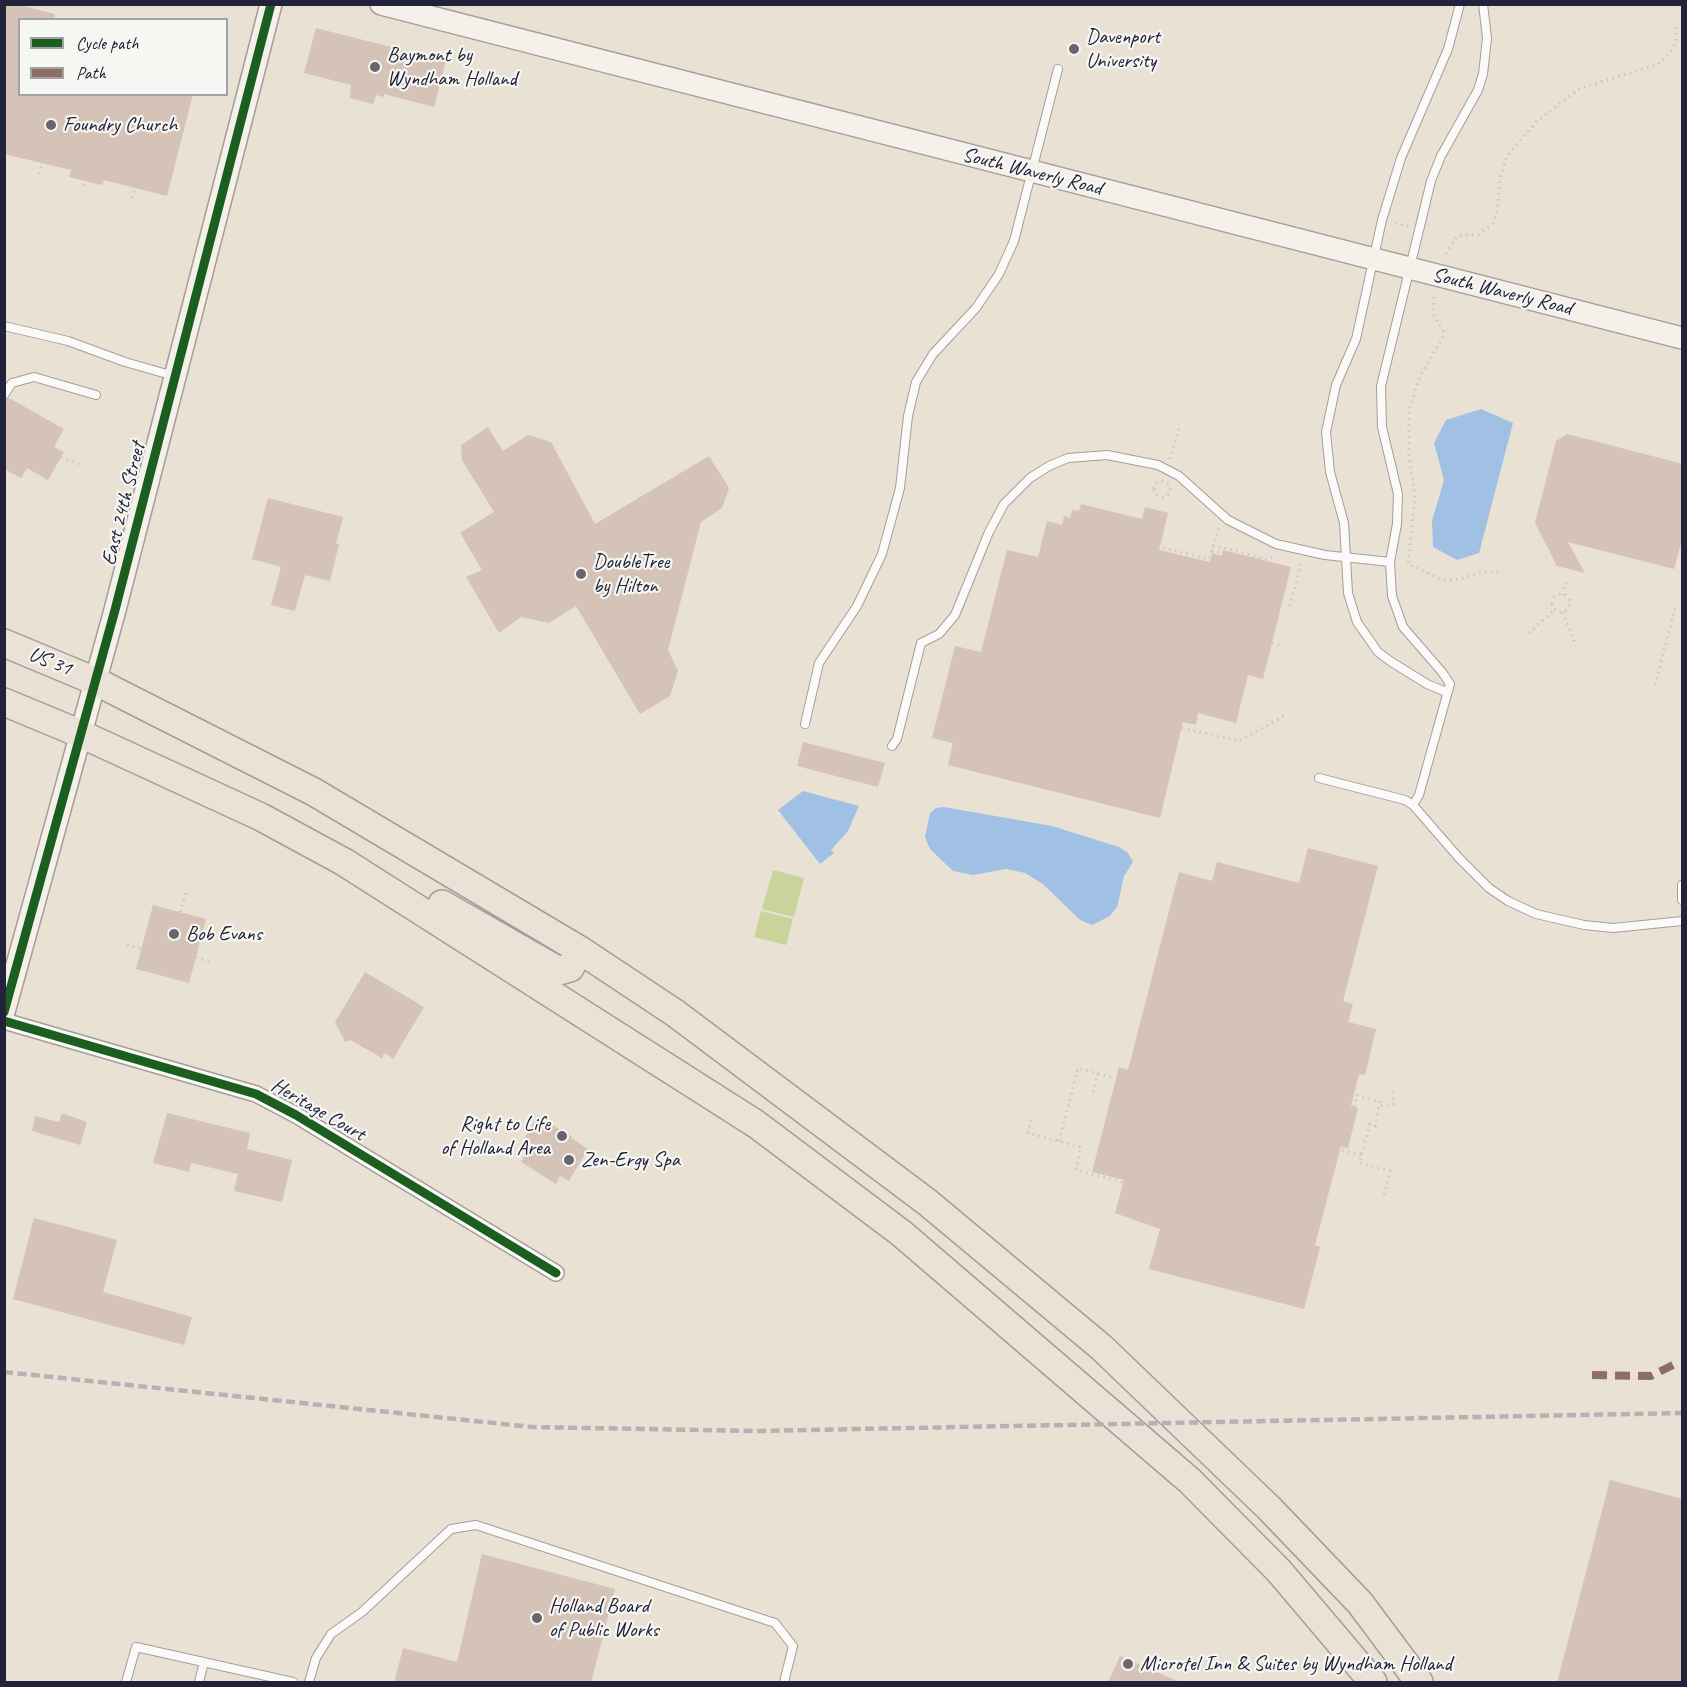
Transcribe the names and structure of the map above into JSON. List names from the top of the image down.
{
  "streets": {
    "highway": ["US 31"],
    "main road": ["South Waverly Road", "East 24th Street"],
    "street": ["Heritage Court"]
  },
  "crossings": [
    ["East 24th Street", "US 31"]
  ],
  "places": [
    "Davenport University",
    "Baymont by Wyndham Holland",
    "Foundry Church",
    "DoubleTree by Hilton",
    "Bob Evans",
    "Right to Life of Holland Area",
    "Zen-Ergy Spa",
    "Holland Board of Public Works",
    "Microtel Inn & Suites by Wyndham Holland"
  ],
  "legend": ["Cycle path", "Path"]
}
